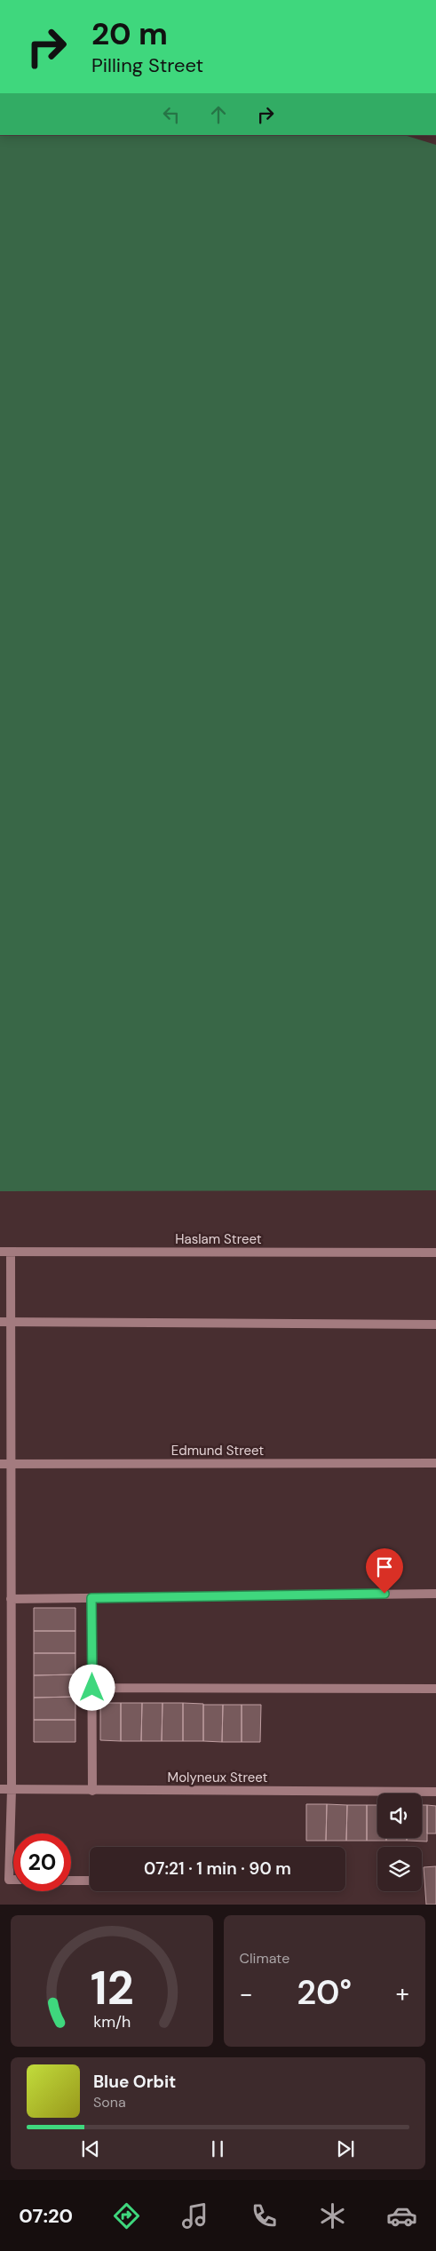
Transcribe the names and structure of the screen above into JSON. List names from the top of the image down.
{
  "streets": {
    "street": ["Haslam Street", "Edmund Street", "Molyneux Street"]
  },
  "page": {
    "turn": ["20 m", "Pilling Street"],
    "limit": "20",
    "trip": "07:21 · 1 min · 90 m",
    "tile": "Climate",
    "heat": ["−", "20°", "+"],
    "song": ["Blue Orbit", "Sona"],
    "tabs": "07:20",
    "gauge": ["12", "km/h"]
  }
}
